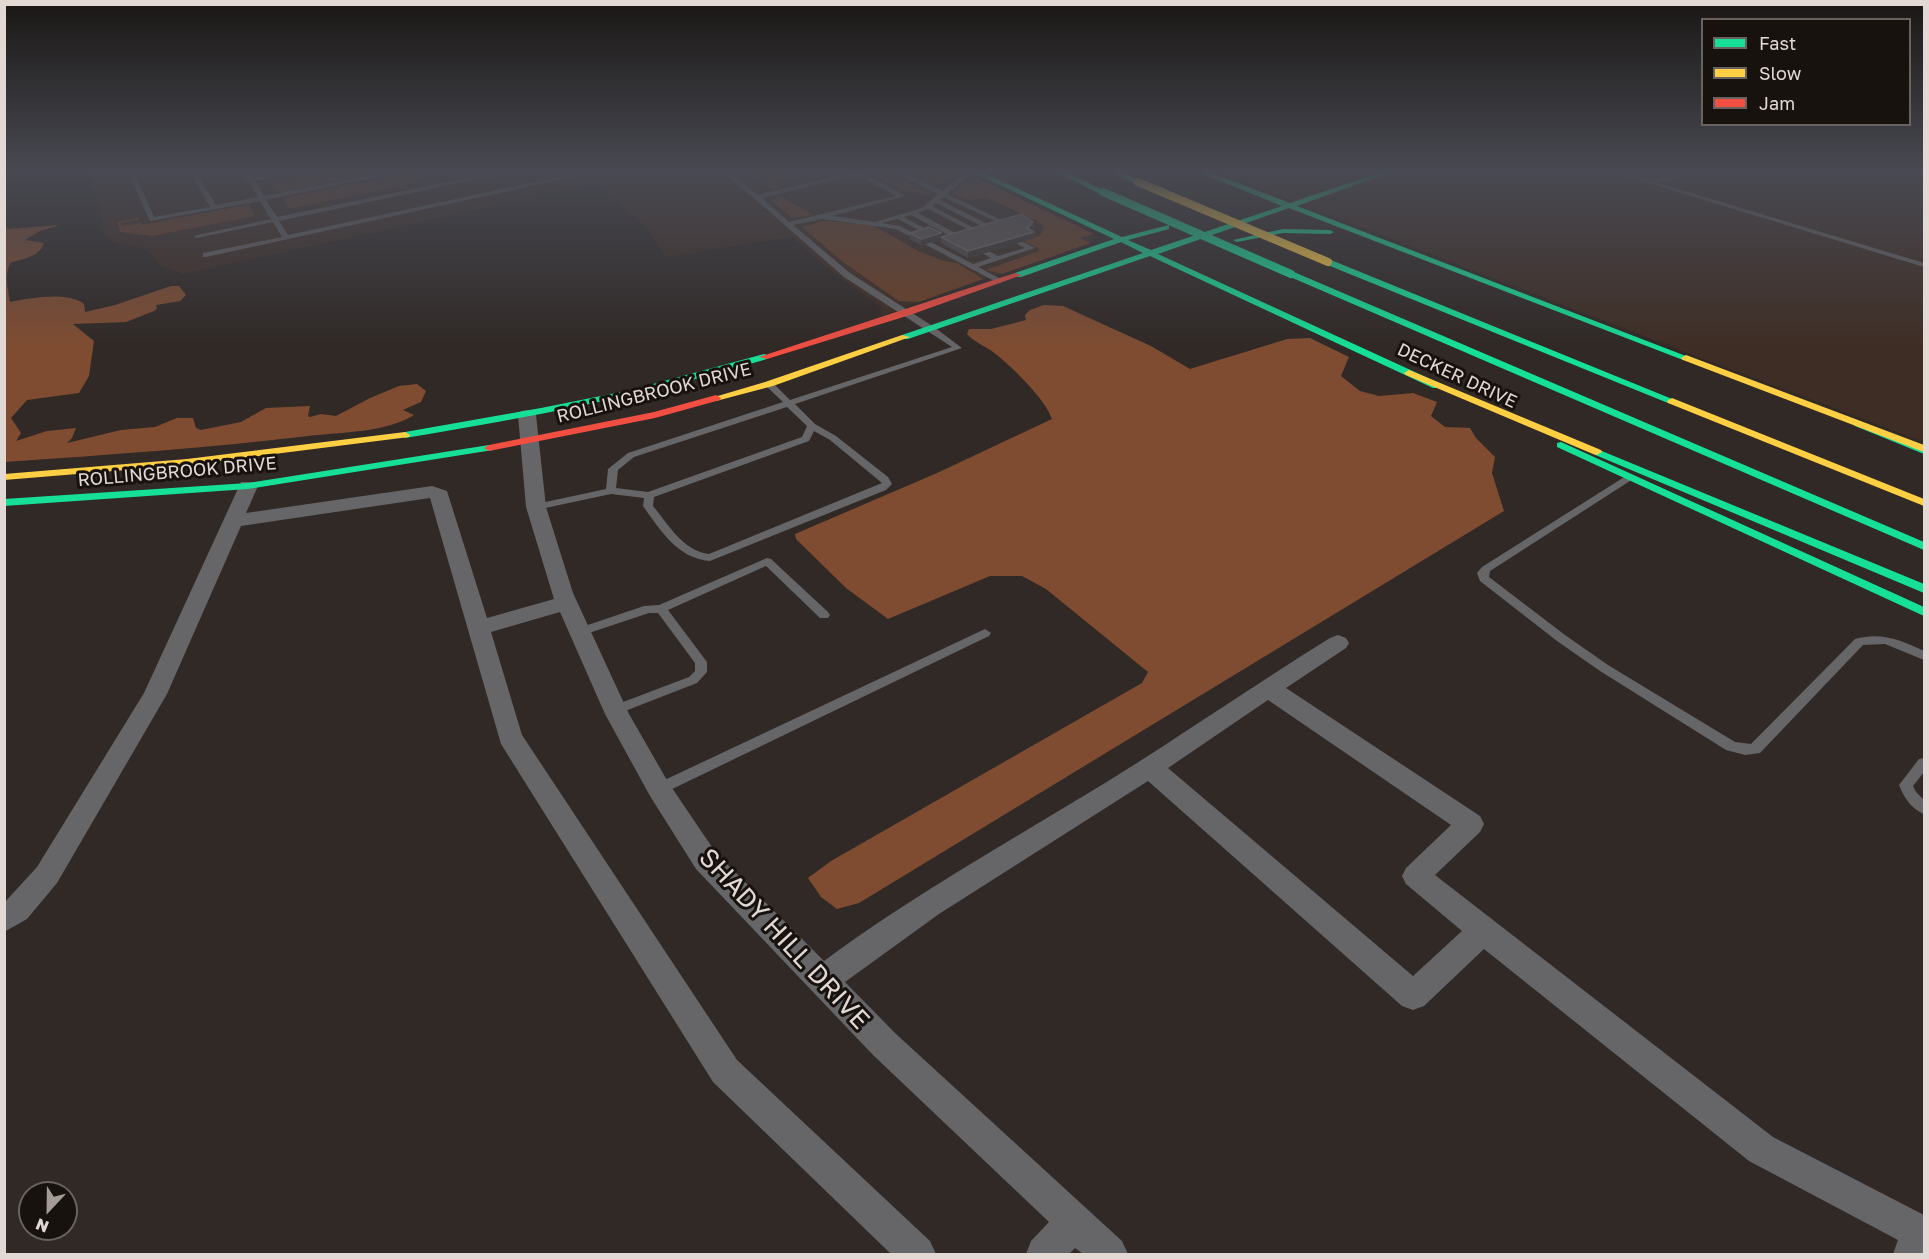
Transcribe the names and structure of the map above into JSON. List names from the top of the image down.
{
  "streets": {
    "main road": ["DECKER DRIVE", "ROLLINGBROOK DRIVE"],
    "street": ["SHADY HILL DRIVE"]
  },
  "crossings": [
    ["DECKER DRIVE", "ROLLINGBROOK DRIVE"],
    ["ROLLINGBROOK DRIVE", "SHADY HILL DRIVE"]
  ],
  "legend": ["Fast", "Slow", "Jam"],
  "north": "bottom"
}
